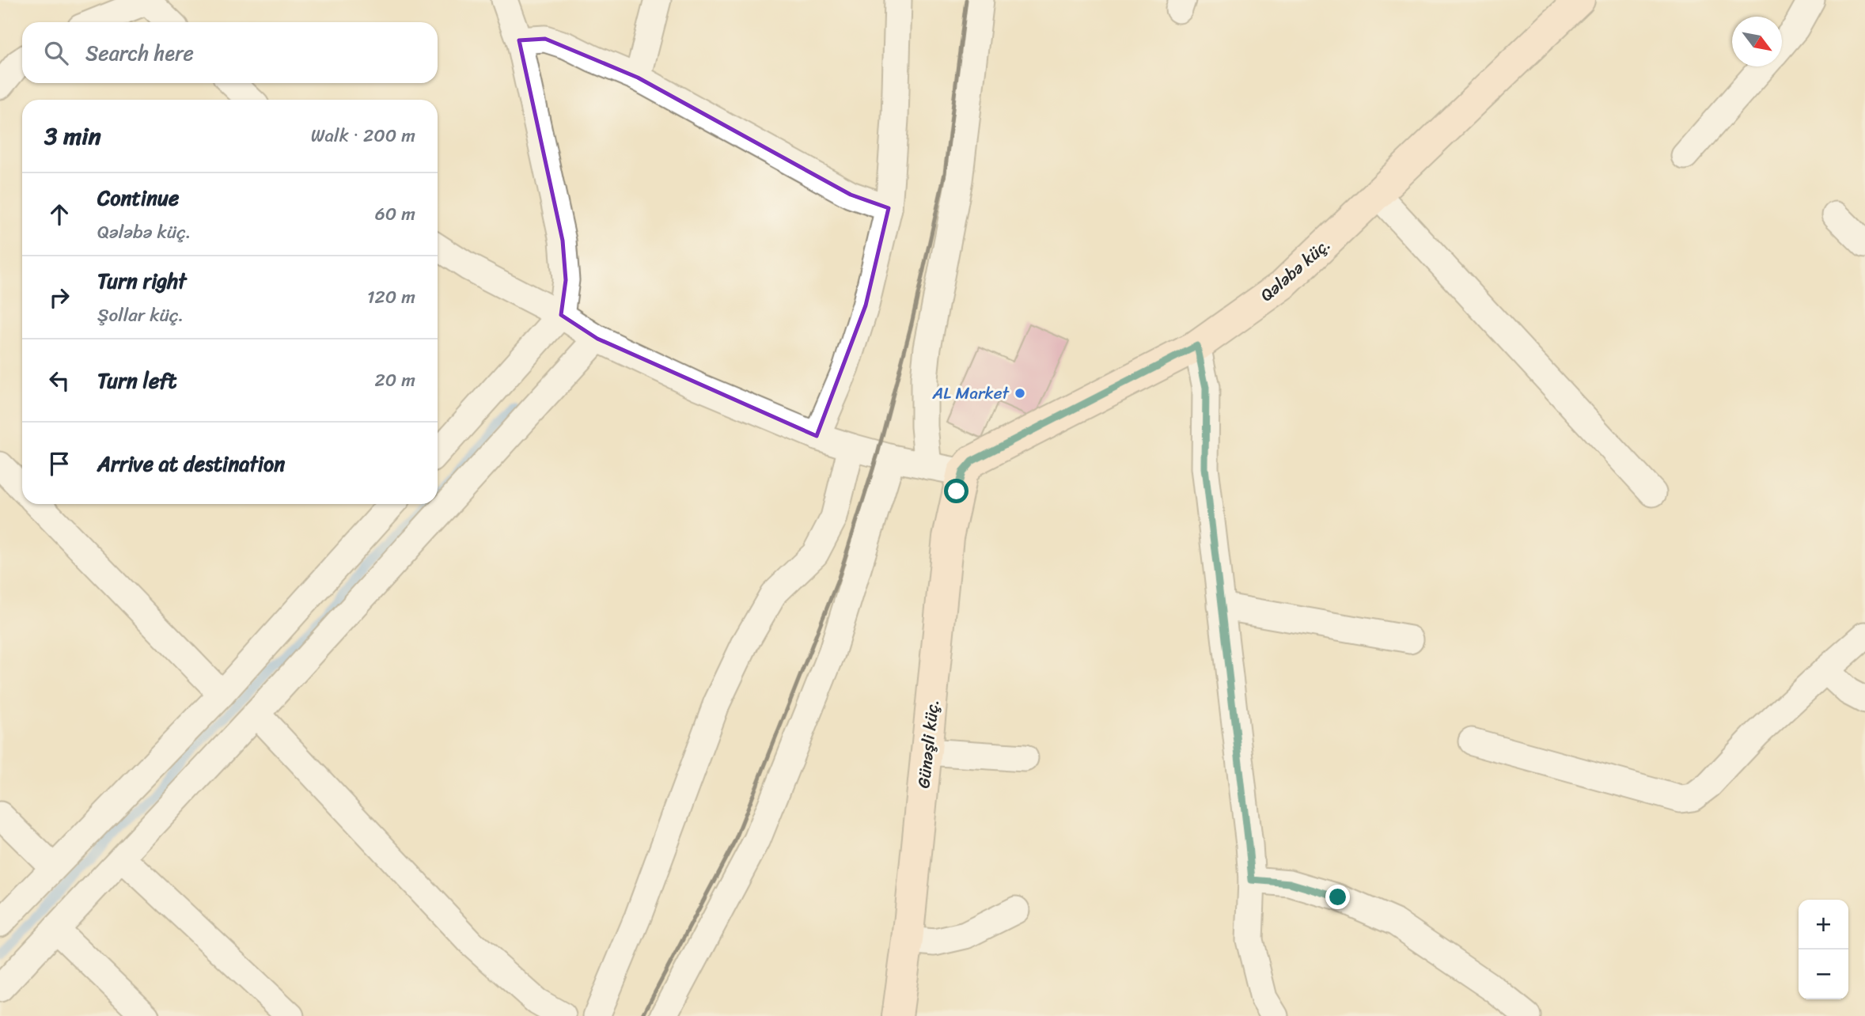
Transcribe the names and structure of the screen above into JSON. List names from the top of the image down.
{
  "streets": {
    "street": ["Qələbə küç.", "Günəşli küç."]
  },
  "crossings": [
    ["Qələbə küç.", "Günəşli küç."]
  ],
  "places": ["AL Market"],
  "north": "bottom right",
  "page": {
    "search": "Search here",
    "heading": ["3 min", "Walk · 200 m"],
    "list": [
      ["Continue", "Qələbə küç.", "60 m"],
      ["Turn right", "Şollar küç.", "120 m"],
      ["Turn left", "20 m"],
      "Arrive at destination"
    ],
    "map_buttons": ["+", "−"]
  }
}
